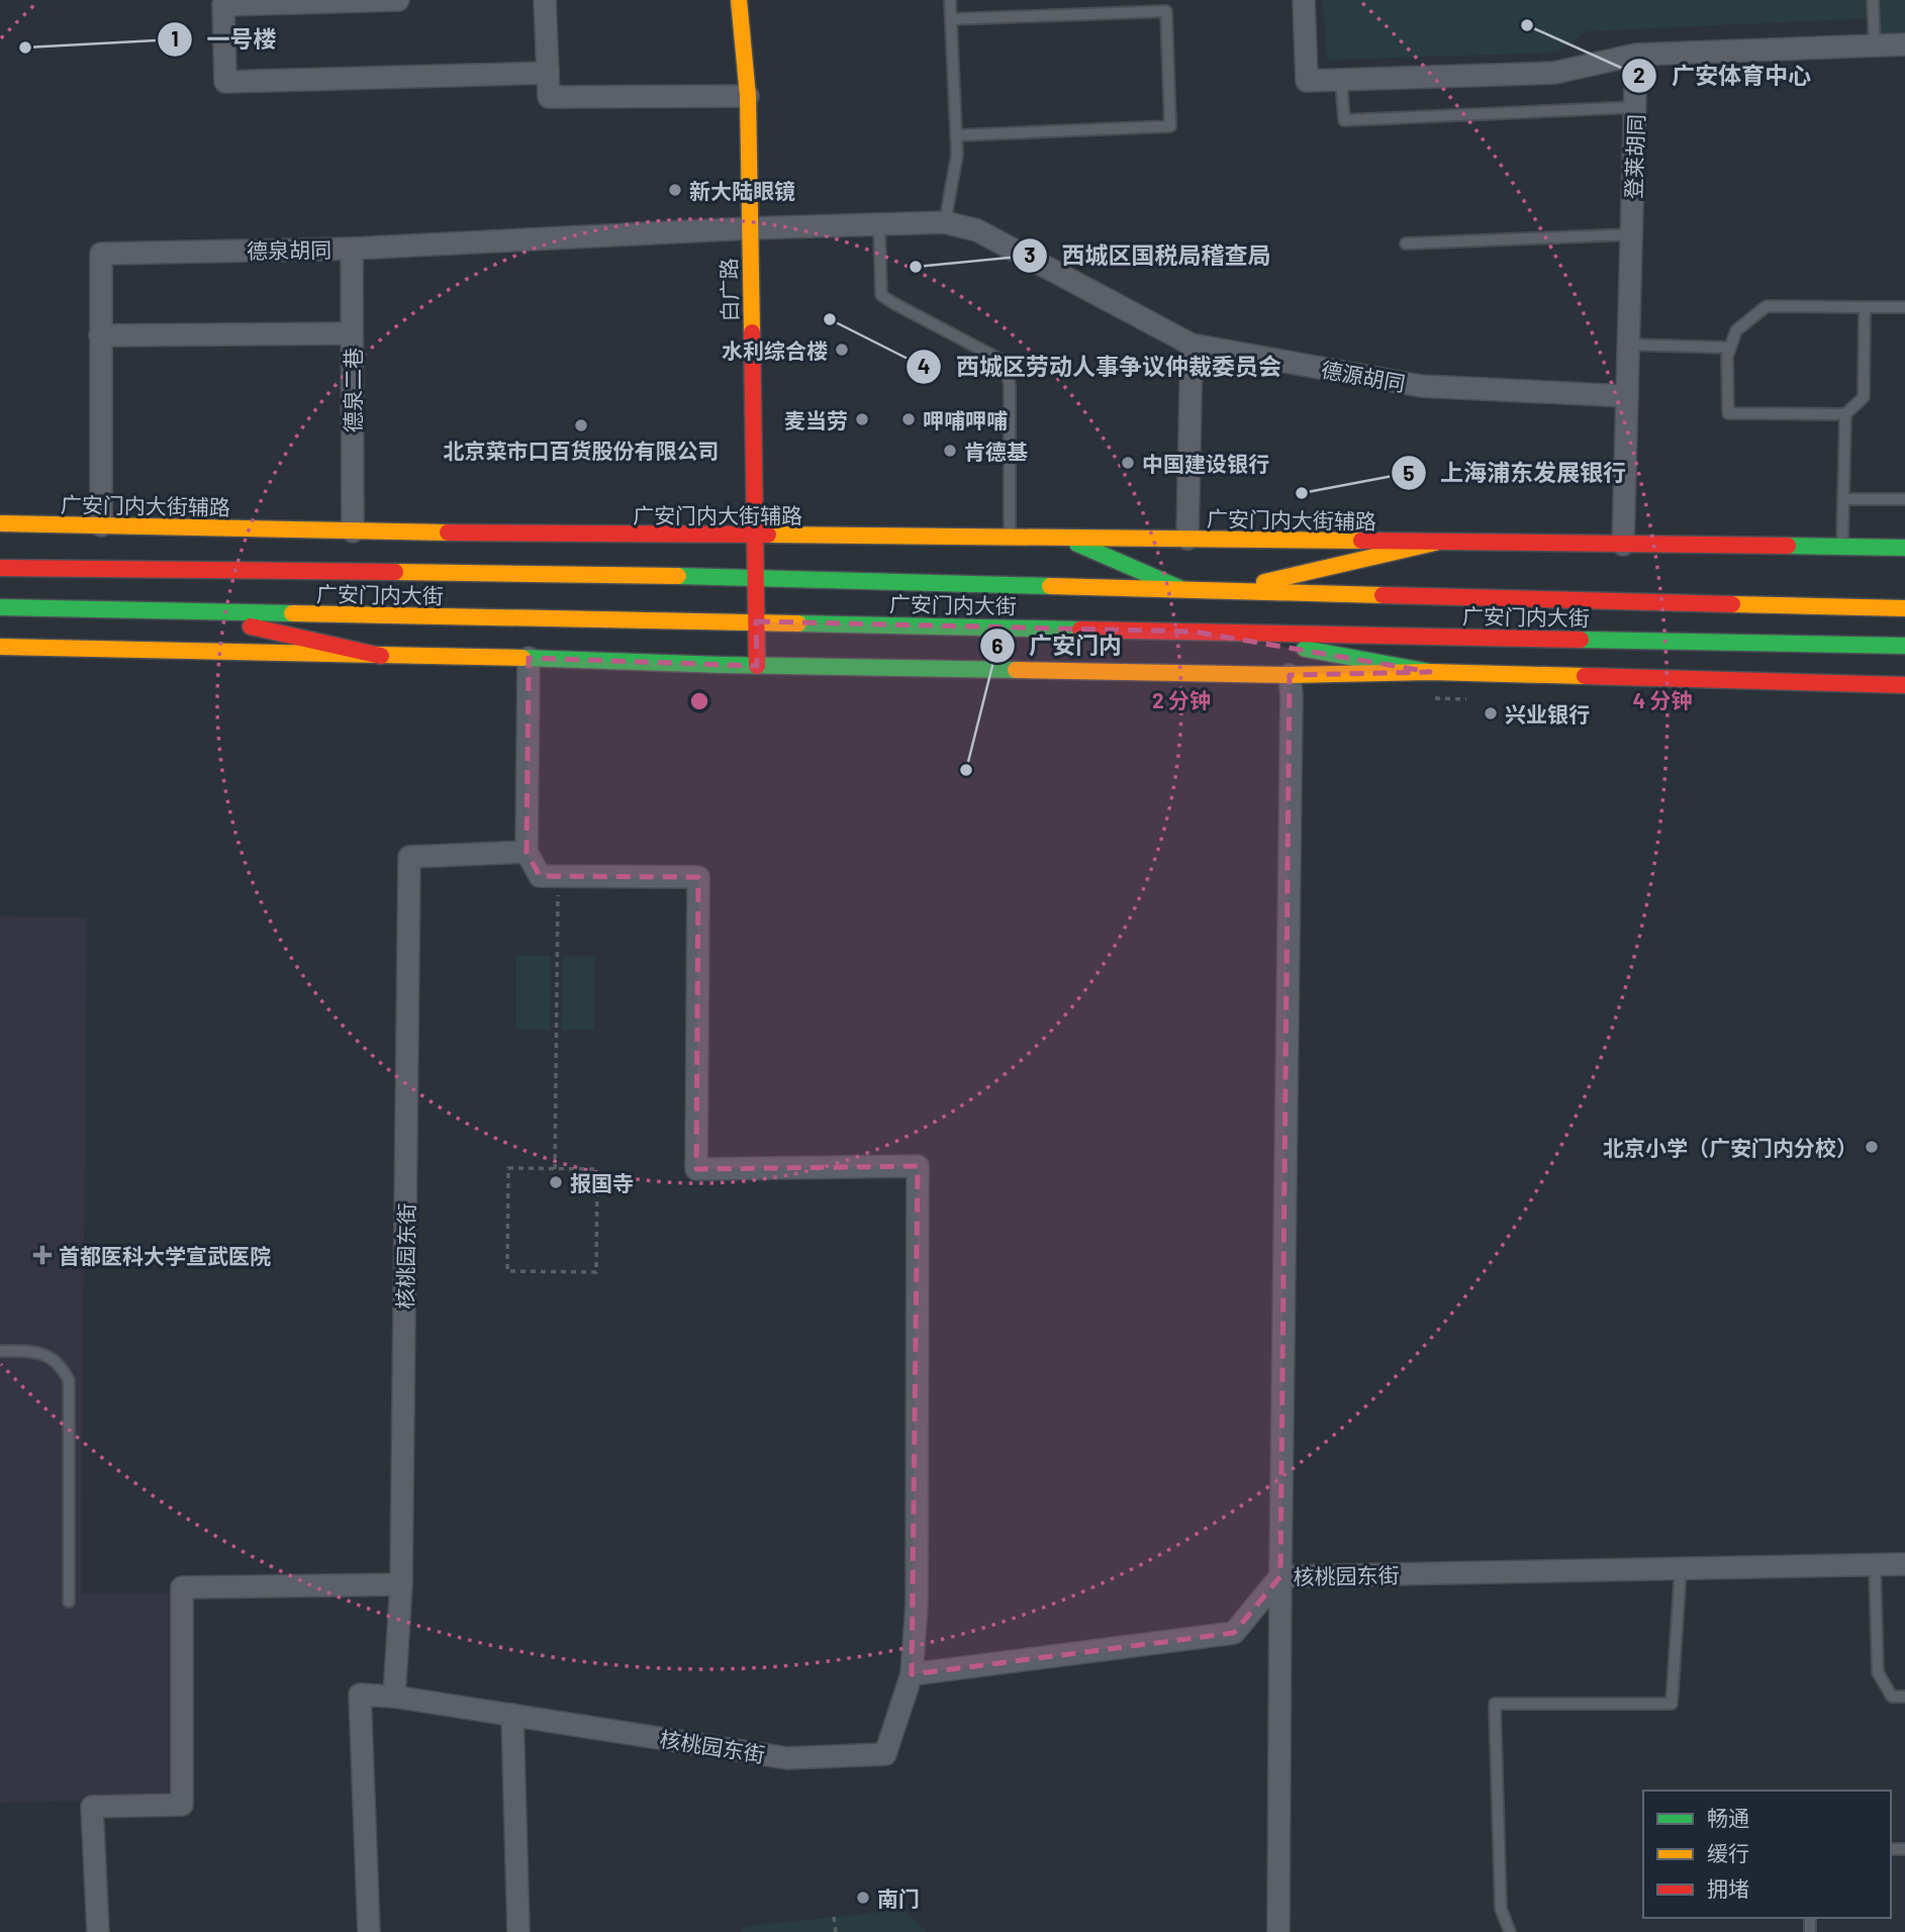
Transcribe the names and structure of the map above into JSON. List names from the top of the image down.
{
  "streets": {
    "main road": ["白广路", "广安门内大街辅路", "广安门内大街"],
    "street": [
      "登莱胡同",
      "德泉胡同",
      "德源胡同",
      "德泉二巷",
      "核桃园东街"
    ]
  },
  "crossings": [
    ["登莱胡同", "德源胡同"],
    ["德泉胡同", "白广路"],
    ["德泉胡同", "德源胡同"],
    ["德泉胡同", "德泉二巷"],
    ["德泉胡同", "广安门内大街辅路"],
    ["白广路", "德源胡同"],
    ["白广路", "广安门内大街辅路"],
    ["白广路", "广安门内大街"],
    ["德泉二巷", "广安门内大街辅路"],
    ["广安门内大街辅路", "广安门内大街"]
  ],
  "places": {
    "other": [
      "广安体育中心",
      "一号楼",
      "新大陆眼镜",
      "西城区国税局稽查局",
      "西城区劳动人事争议仲裁委员会",
      "水利综合楼",
      "麦当劳",
      "呷哺呷哺",
      "北京菜市口百货股份有限公司",
      "肯德基",
      "中国建设银行",
      "上海浦东发展银行",
      "兴业银行",
      "广安门内",
      "北京小学（广安门内分校）",
      "报国寺",
      "南门"
    ],
    "health": ["首都医科大学宣武医院"]
  },
  "legend": ["畅通", "缓行", "拥堵"],
  "rings": ["2 分钟", "4 分钟"]
}
